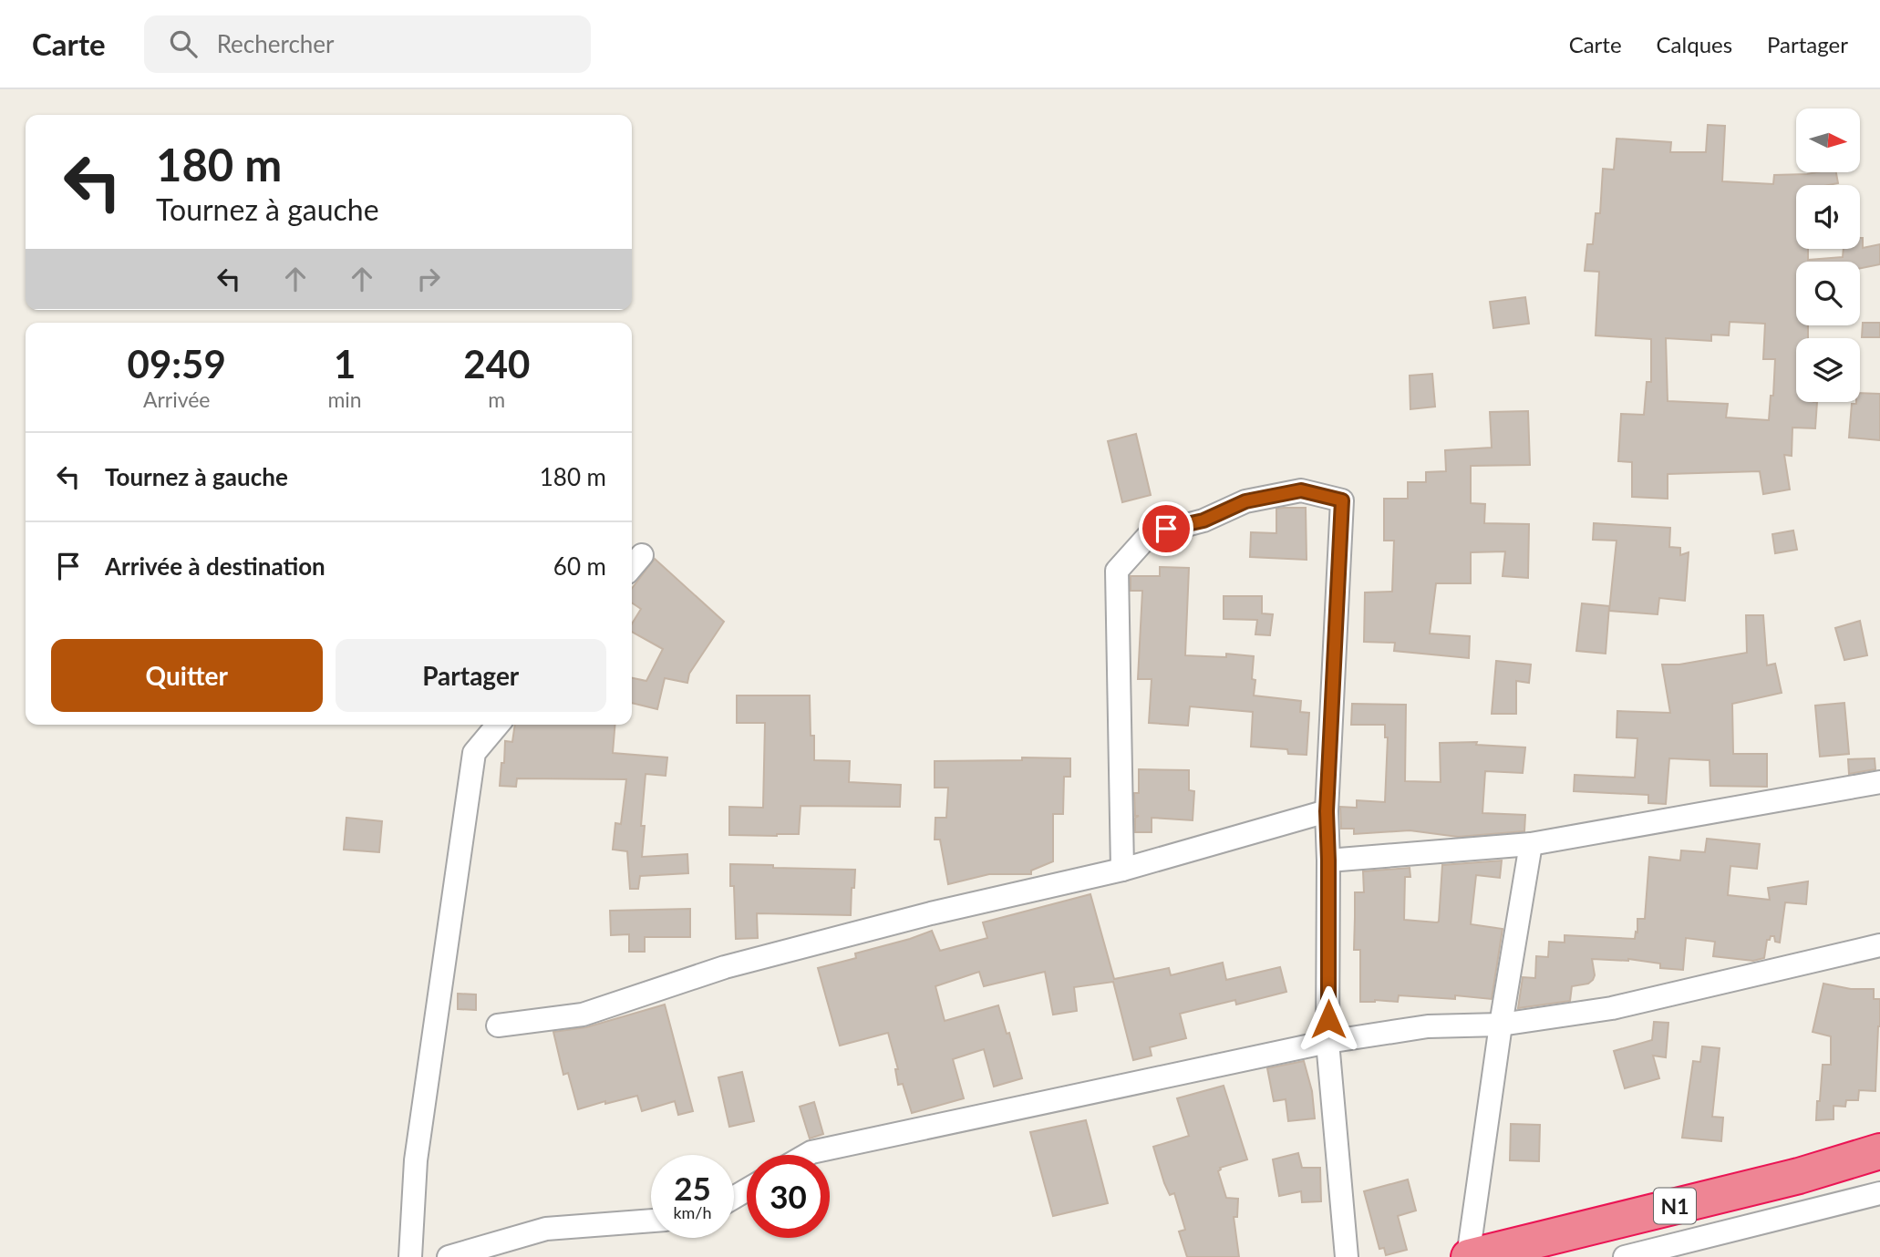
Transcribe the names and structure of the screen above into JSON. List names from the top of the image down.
{
  "streets": {
    "highway": ["N1"]
  },
  "north": "right",
  "page": {
    "header": "Carte",
    "search": "Rechercher",
    "nav": ["Carte", "Calques", "Partager"],
    "turn": ["180 m", "Tournez à gauche"],
    "eta": [
      "09:59",
      "Arrivée",
      "1",
      "min",
      "240",
      "m"
    ],
    "list": [
      {
        "name": "Tournez à gauche",
        "value": "180 m"
      },
      {
        "name": "Arrivée à destination",
        "value": "60 m"
      }
    ],
    "buttons": ["Quitter", "Partager"],
    "speed": "25 km/h",
    "limit": "30"
  }
}
